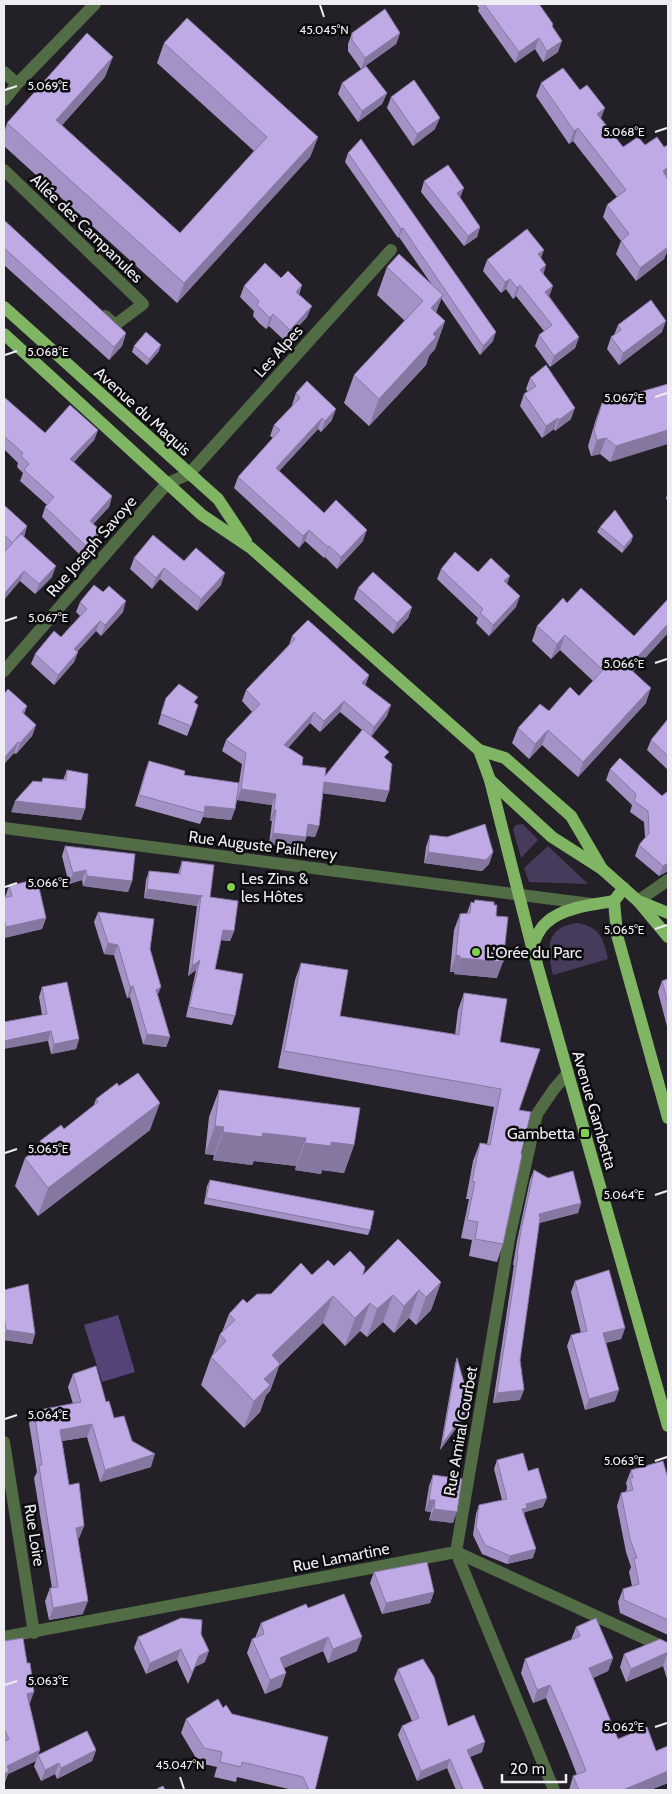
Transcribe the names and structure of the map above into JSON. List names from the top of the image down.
{
  "streets": {
    "main road": ["Avenue du Maquis", "Avenue Gambetta"],
    "street": [
      "Allée des Campanules",
      "Les Alpes",
      "Rue Joseph Savoye",
      "Rue Auguste Pailherey",
      "Rue Amiral Courbet",
      "Rue Loire",
      "Rue Lamartine"
    ]
  },
  "crossings": [
    ["Les Alpes", "Avenue du Maquis"],
    ["Les Alpes", "Rue Joseph Savoye"],
    ["Avenue du Maquis", "Rue Joseph Savoye"],
    ["Avenue du Maquis", "Avenue Gambetta"],
    ["Rue Auguste Pailherey", "Avenue Gambetta"],
    ["Avenue Gambetta", "Rue Amiral Courbet"],
    ["Rue Amiral Courbet", "Rue Lamartine"],
    ["Rue Loire", "Rue Lamartine"]
  ],
  "places": {
    "other": ["Les Zins & les Hôtes", "L'Orée du Parc"],
    "transit": ["Gambetta"]
  },
  "scale_bar": "20 m",
  "coordinates": [
    "45.045°N",
    "5.069°E",
    "5.068°E",
    "5.067°E",
    "5.066°E",
    "5.065°E",
    "5.064°E",
    "5.063°E",
    "5.062°E",
    "45.047°N"
  ]
}
